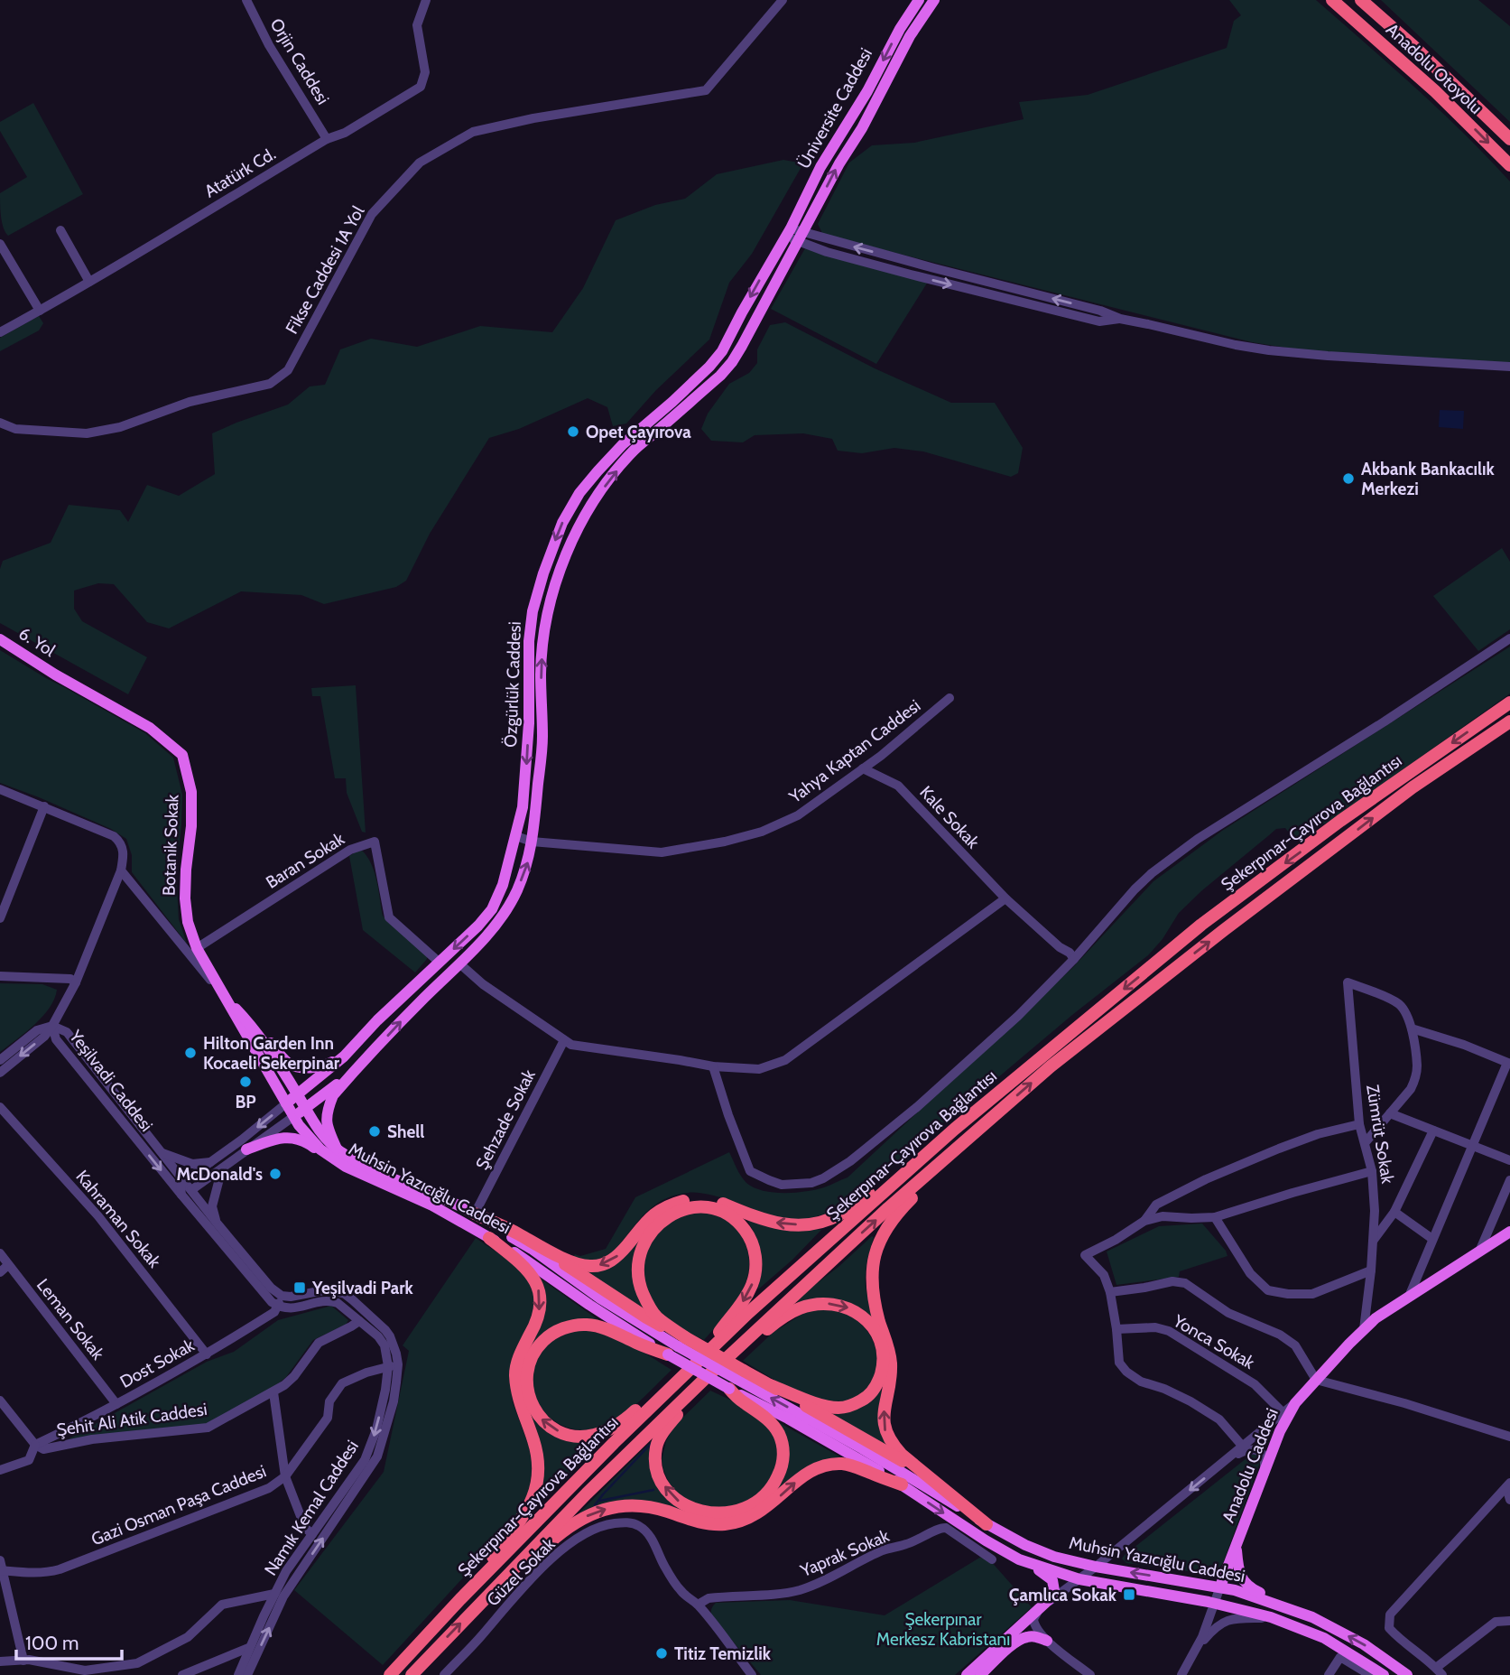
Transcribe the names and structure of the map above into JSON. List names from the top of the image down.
{
  "streets": {
    "highway": ["Anadolu Otoyolu", "Şekerpınar-Çayırova Bağlantısı"],
    "main road": [
      "Üniversite Caddesi",
      "6. Yol",
      "Özgürlük Caddesi",
      "Botanik Sokak",
      "Muhsin Yazıcığlu Caddesi",
      "Anadolu Caddesi"
    ],
    "street": [
      "Orjin Caddesi",
      "Atatürk Cd.",
      "Fikse Caddesi 1A Yol",
      "Yahya Kaptan Caddesi",
      "Kale Sokak",
      "Baran Sokak",
      "Yeşilvadi Caddesi",
      "Şehzade Sokak",
      "Zümrüt Sokak",
      "Kahraman Sokak",
      "Leman Sokak",
      "Yonca Sokak",
      "Dost Sokak",
      "Şehit Ali Atik Caddesi",
      "Gazi Osman Paşa Caddesi",
      "Namık Kemal Caddesi",
      "Yaprak Sokak",
      "Güzel Sokak"
    ]
  },
  "crossings": [
    ["Orjin Caddesi", "Atatürk Cd."],
    ["Üniversite Caddesi", "Özgürlük Caddesi"],
    ["6. Yol", "Botanik Sokak"],
    ["Özgürlük Caddesi", "Yahya Kaptan Caddesi"],
    ["Özgürlük Caddesi", "Baran Sokak"],
    ["Özgürlük Caddesi", "Muhsin Yazıcığlu Caddesi"],
    ["Yahya Kaptan Caddesi", "Kale Sokak"],
    ["Botanik Sokak", "Baran Sokak"],
    ["Botanik Sokak", "Muhsin Yazıcığlu Caddesi"],
    ["Yeşilvadi Caddesi", "Dost Sokak"],
    ["Yeşilvadi Caddesi", "Namık Kemal Caddesi"],
    ["Şehzade Sokak", "Muhsin Yazıcığlu Caddesi"],
    ["Zümrüt Sokak", "Anadolu Caddesi"],
    ["Muhsin Yazıcığlu Caddesi", "Anadolu Caddesi"],
    ["Kahraman Sokak", "Dost Sokak"],
    ["Leman Sokak", "Dost Sokak"],
    ["Dost Sokak", "Şehit Ali Atik Caddesi"],
    ["Dost Sokak", "Namık Kemal Caddesi"],
    ["Şehit Ali Atik Caddesi", "Namık Kemal Caddesi"],
    ["Gazi Osman Paşa Caddesi", "Namık Kemal Caddesi"],
    ["Yaprak Sokak", "Güzel Sokak"]
  ],
  "parks": ["Şekerpınar Merkesz Kabristanı"],
  "places": {
    "other": [
      "Opet Çayırova",
      "Akbank Bankacılık Merkezi",
      "Hilton Garden Inn Kocaeli Sekerpinar",
      "BP",
      "Shell",
      "McDonald's",
      "Titiz Temizlik"
    ],
    "transit": ["Yeşilvadi Park", "Çamlıca Sokak"]
  },
  "scale_bar": "100 m"
}
